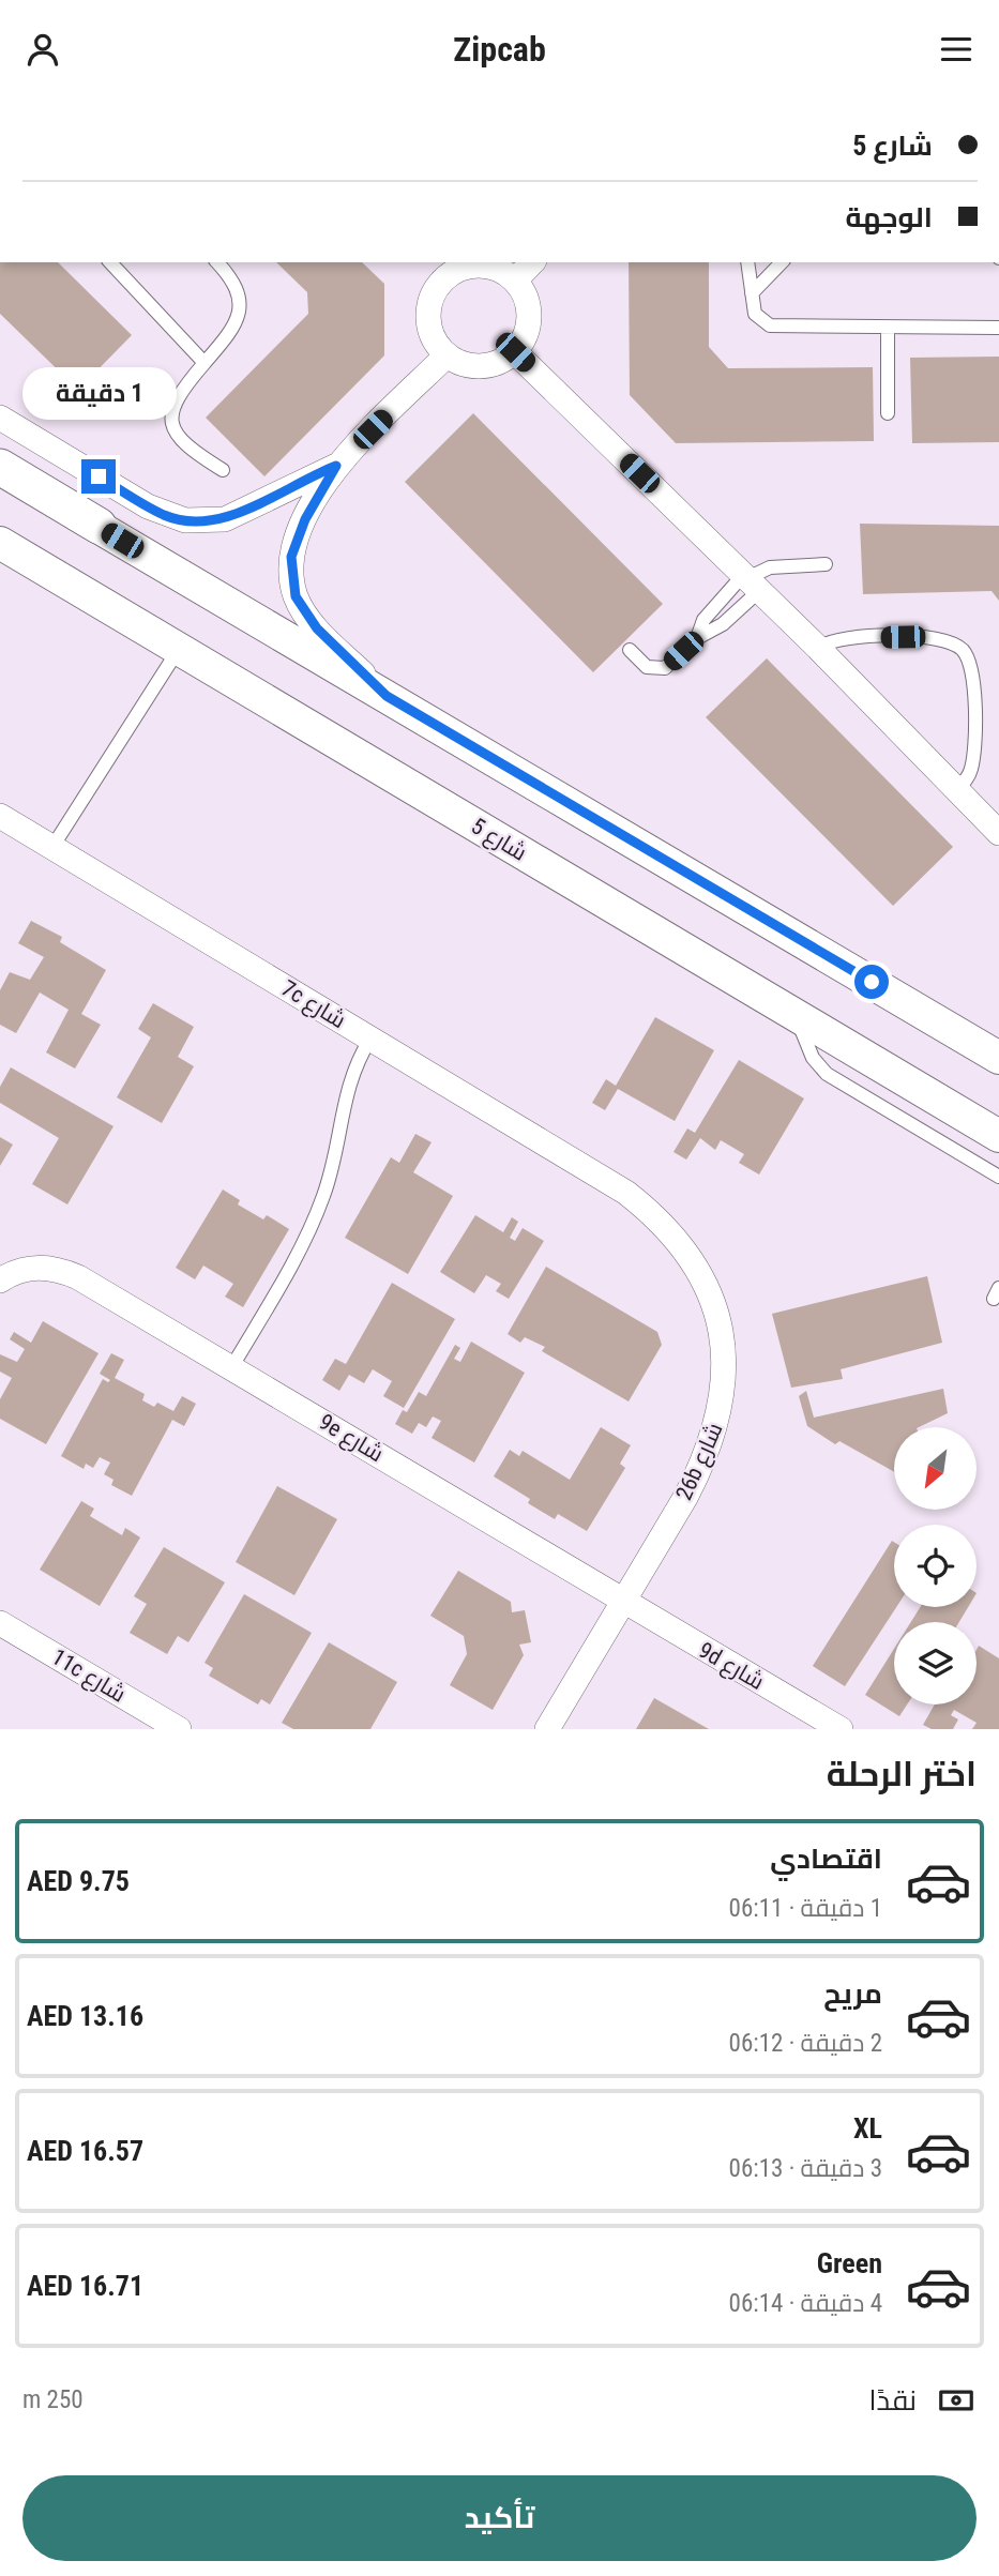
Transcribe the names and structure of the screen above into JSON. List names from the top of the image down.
{
  "streets": {
    "street": [
      "شارع 5",
      "7c شارع",
      "9e شارع",
      "26b شارع",
      "9d شارع",
      "11c شارع"
    ]
  },
  "crossings": [
    ["7c شارع", "26b شارع"],
    ["9e شارع", "26b شارع"],
    ["9e شارع", "9d شارع"],
    ["26b شارع", "9d شارع"]
  ],
  "north": "bottom left",
  "page": {
    "header": "Zipcab",
    "banner": ["شارع 5", "الوجهة"],
    "bubble": "1 دقيقة",
    "heading": "اختر الرحلة",
    "list": [
      {
        "name": "اقتصادي",
        "note": "1 دقيقة · 06:11",
        "value": "AED 9.75"
      },
      {
        "name": "مريح",
        "note": "2 دقيقة · 06:12",
        "value": "AED 13.16"
      },
      {
        "name": "XL",
        "note": "3 دقيقة · 06:13",
        "value": "AED 16.57"
      },
      {
        "name": "Green",
        "note": "4 دقيقة · 06:14",
        "value": "AED 16.71"
      }
    ],
    "pay": ["نقدًا", "250 m"],
    "buttons": "تأكيد"
  }
}
